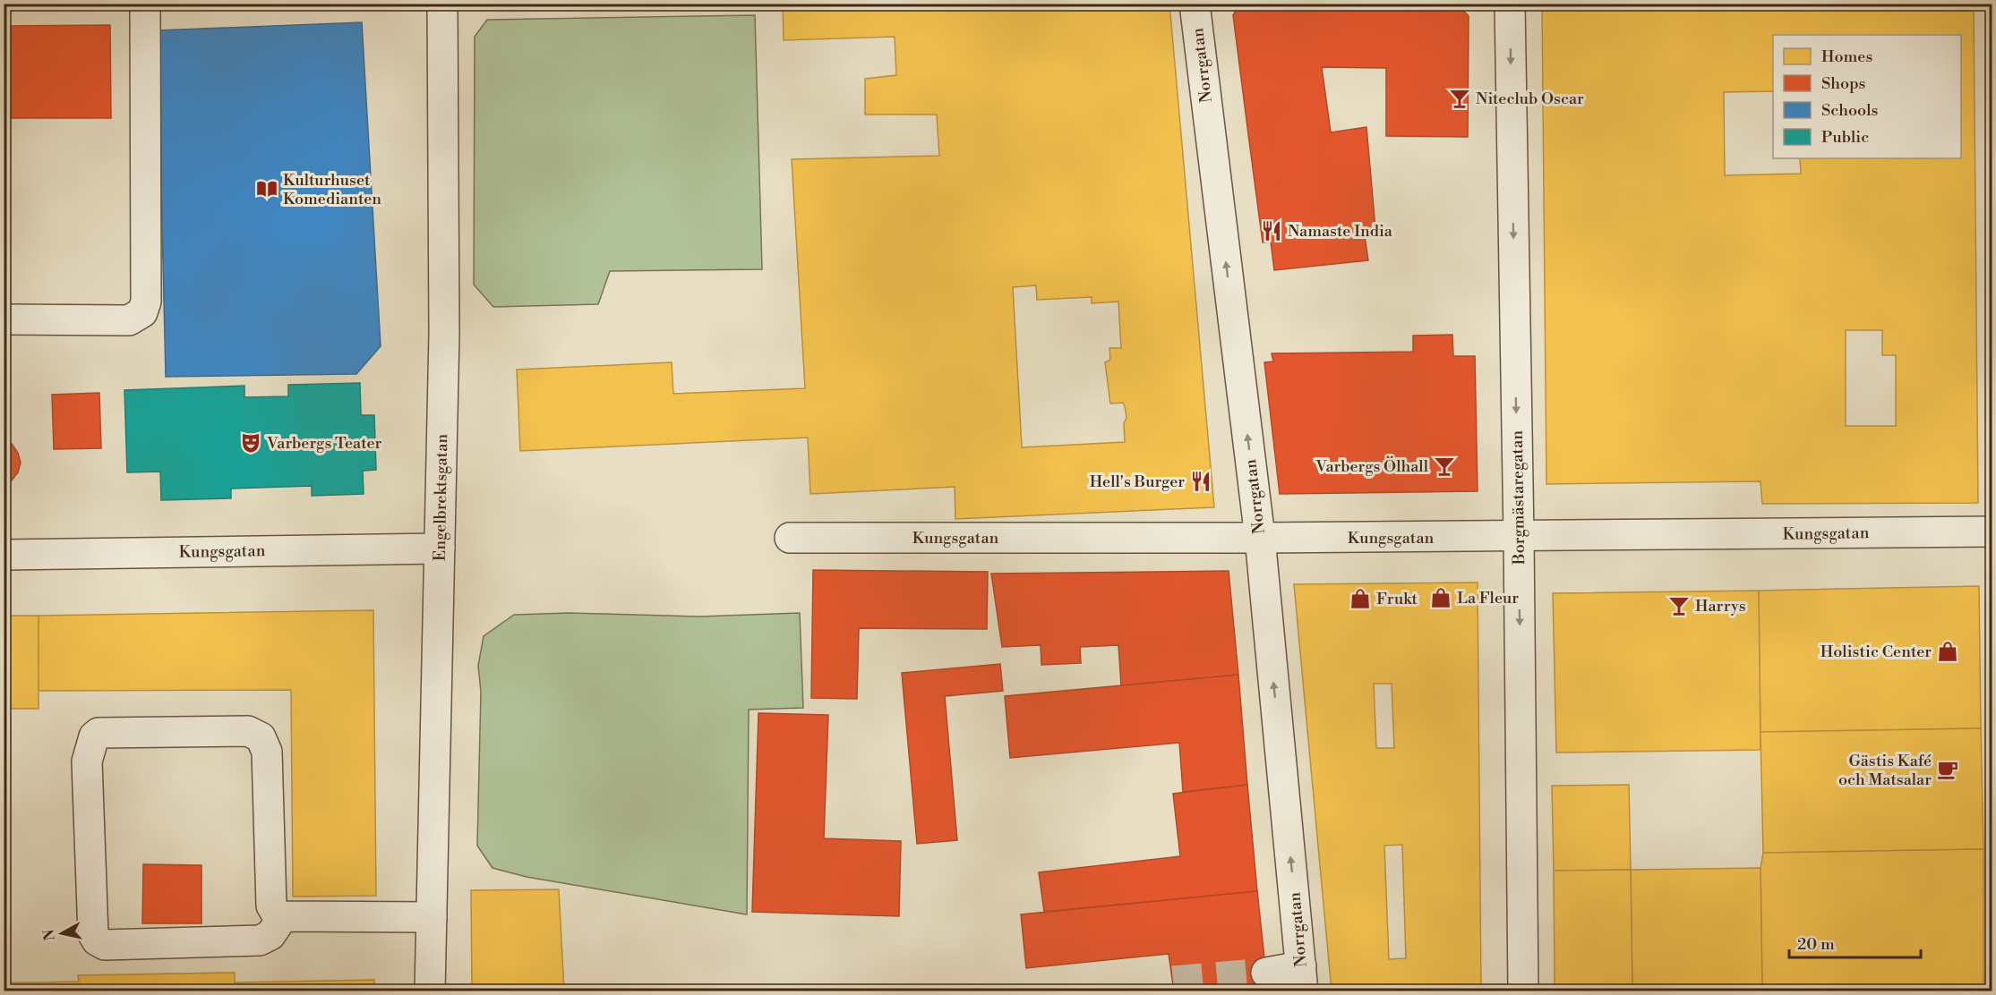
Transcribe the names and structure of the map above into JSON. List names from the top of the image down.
{
  "streets": {
    "street": [
      "Norrgatan",
      "Engelbrektsgatan",
      "Borgmästaregatan",
      "Kungsgatan"
    ]
  },
  "crossings": [
    ["Norrgatan", "Kungsgatan"],
    ["Engelbrektsgatan", "Kungsgatan"],
    ["Borgmästaregatan", "Kungsgatan"]
  ],
  "one_way": ["Norrgatan", "Borgmästaregatan"],
  "places": {
    "bar": ["Niteclub Oscar", "Varbergs Ölhall", "Harrys"],
    "library": ["Kulturhuset Komedianten"],
    "restaurant": ["Namaste India", "Hell's Burger"],
    "theatre": ["Varbergs Teater"],
    "shop": ["La Fleur", "Frukt", "Holistic Center"],
    "cafe": ["Gästis Kafé och Matsalar"]
  },
  "legend": [
    "Homes",
    "Shops",
    "Schools",
    "Public"
  ],
  "scale_bar": "20 m",
  "north": "left"
}
